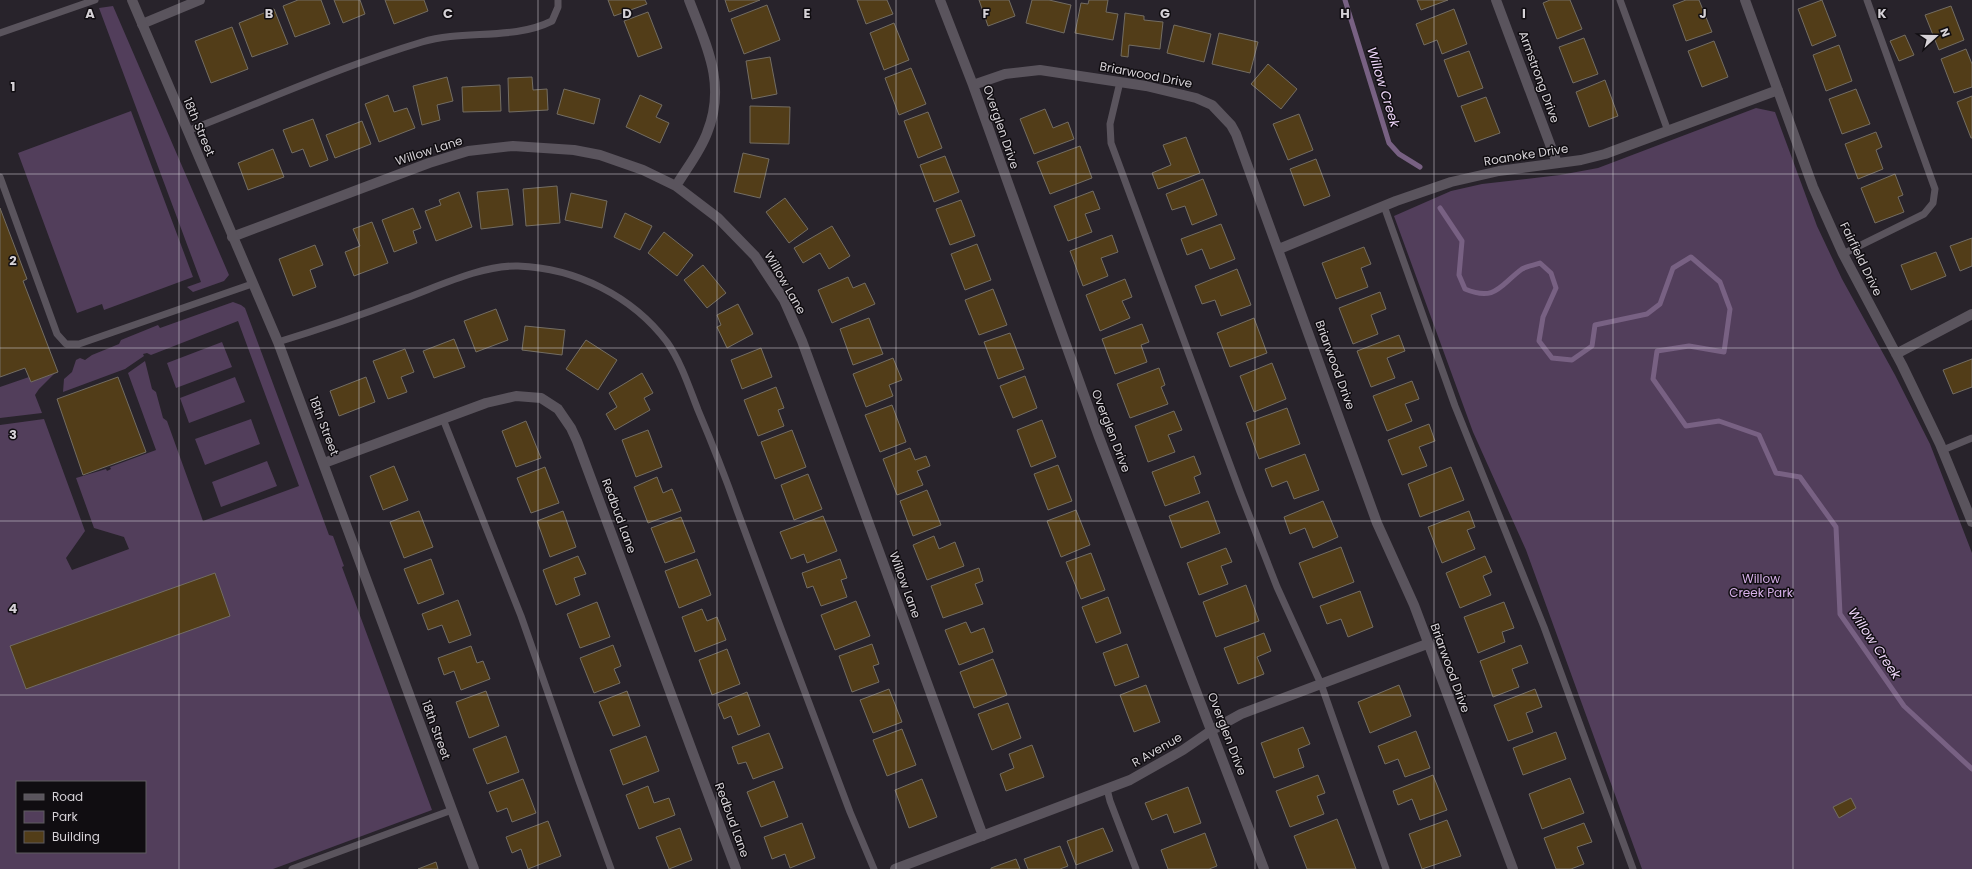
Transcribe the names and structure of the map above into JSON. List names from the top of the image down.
{
  "streets": {
    "street": [
      "Briarwood Drive",
      "Armstrong Drive",
      "18th Street",
      "Overglen Drive",
      "Willow Lane",
      "Roanoke Drive",
      "Fairfield Drive",
      "Redbud Lane",
      "R Avenue"
    ]
  },
  "crossings": [
    ["Briarwood Drive", "Overglen Drive"],
    ["Briarwood Drive", "Roanoke Drive"],
    ["Briarwood Drive", "R Avenue"],
    ["Armstrong Drive", "Roanoke Drive"],
    ["18th Street", "Willow Lane"],
    ["18th Street", "Redbud Lane"],
    ["Overglen Drive", "R Avenue"],
    ["Willow Lane", "R Avenue"],
    ["Roanoke Drive", "Fairfield Drive"]
  ],
  "water": ["Willow Creek"],
  "parks": ["Willow Creek Park"],
  "legend": ["Road", "Park", "Building"],
  "north": "right",
  "grid": {
    "columns": [
      "A",
      "B",
      "C",
      "D",
      "E",
      "F",
      "G",
      "H",
      "I",
      "J",
      "K"
    ],
    "rows": [
      "1",
      "2",
      "3",
      "4"
    ]
  }
}
